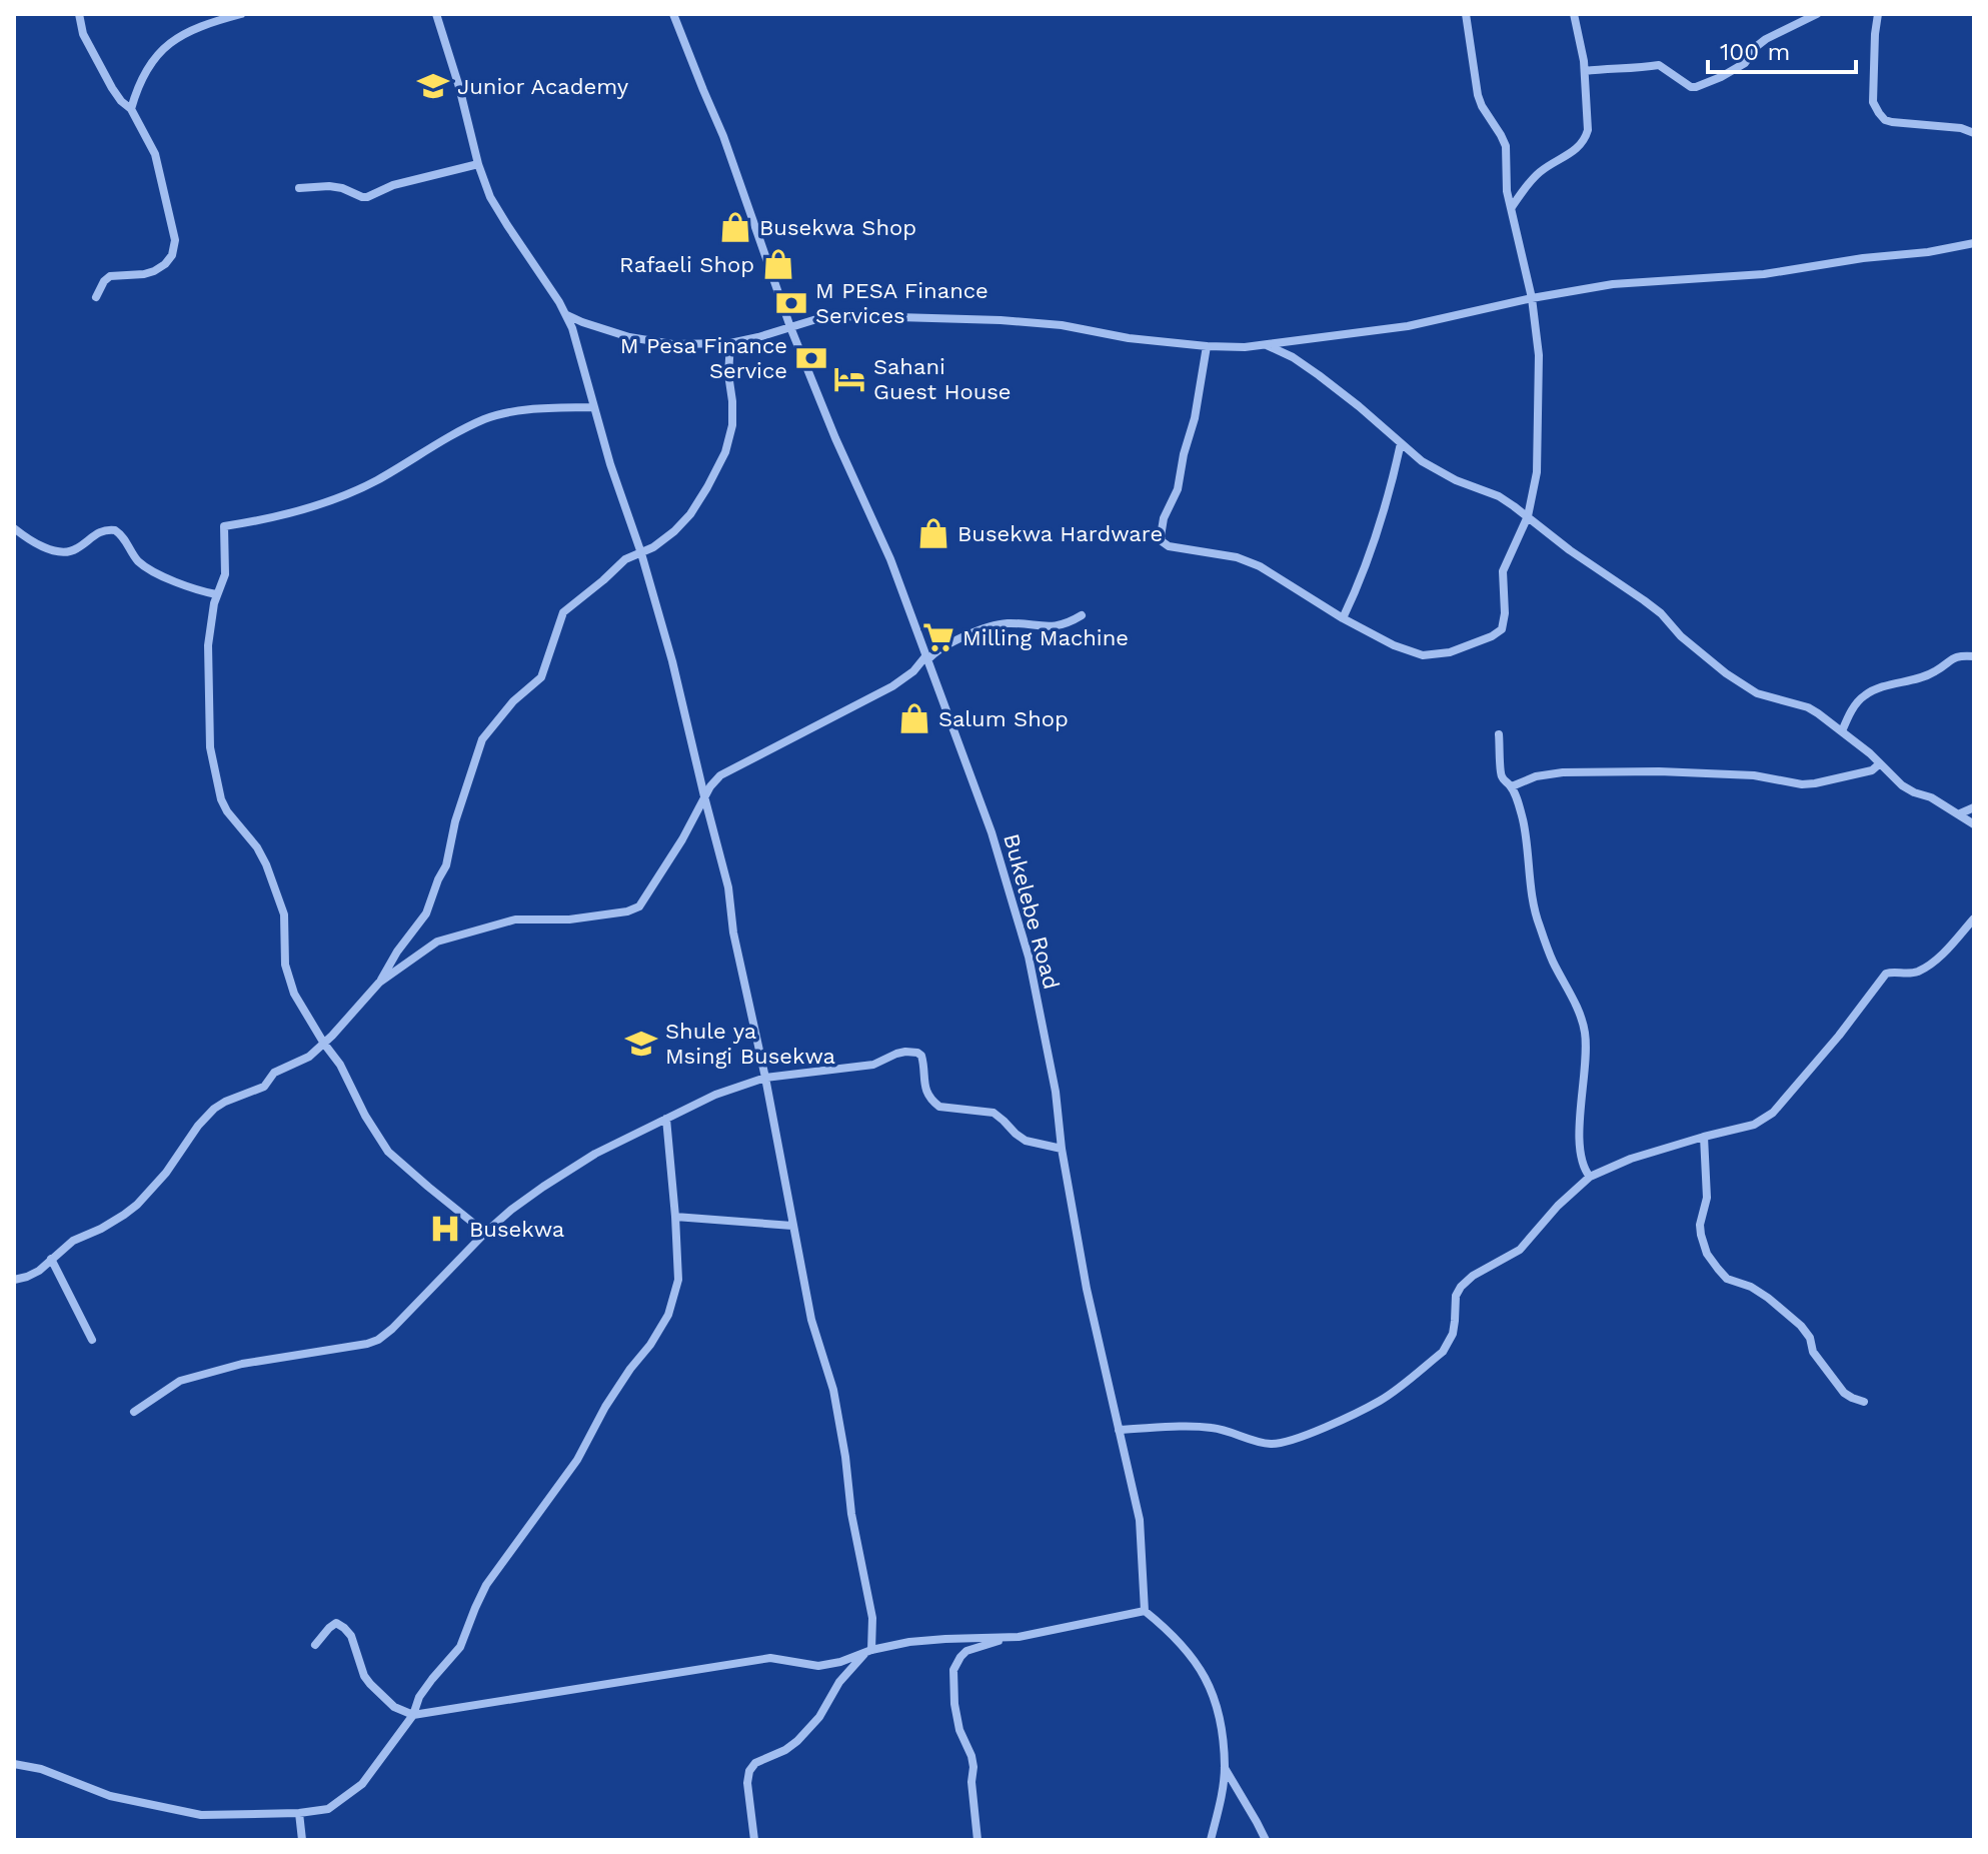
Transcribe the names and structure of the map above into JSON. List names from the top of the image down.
{
  "streets": {
    "street": ["Bukelebe Road"]
  },
  "places": {
    "school or university": ["Junior Academy", "Shule ya Msingi Busekwa"],
    "shop": [
      "Busekwa Shop",
      "Rafaeli Shop",
      "Busekwa Hardware",
      "Salum Shop"
    ],
    "bank": ["M PESA Finance Services", "M Pesa Finance Service"],
    "hotel": ["Sahani Guest House"],
    "supermarket": ["Milling Machine"],
    "hospital": ["Busekwa"]
  },
  "scale_bar": "100 m"
}
